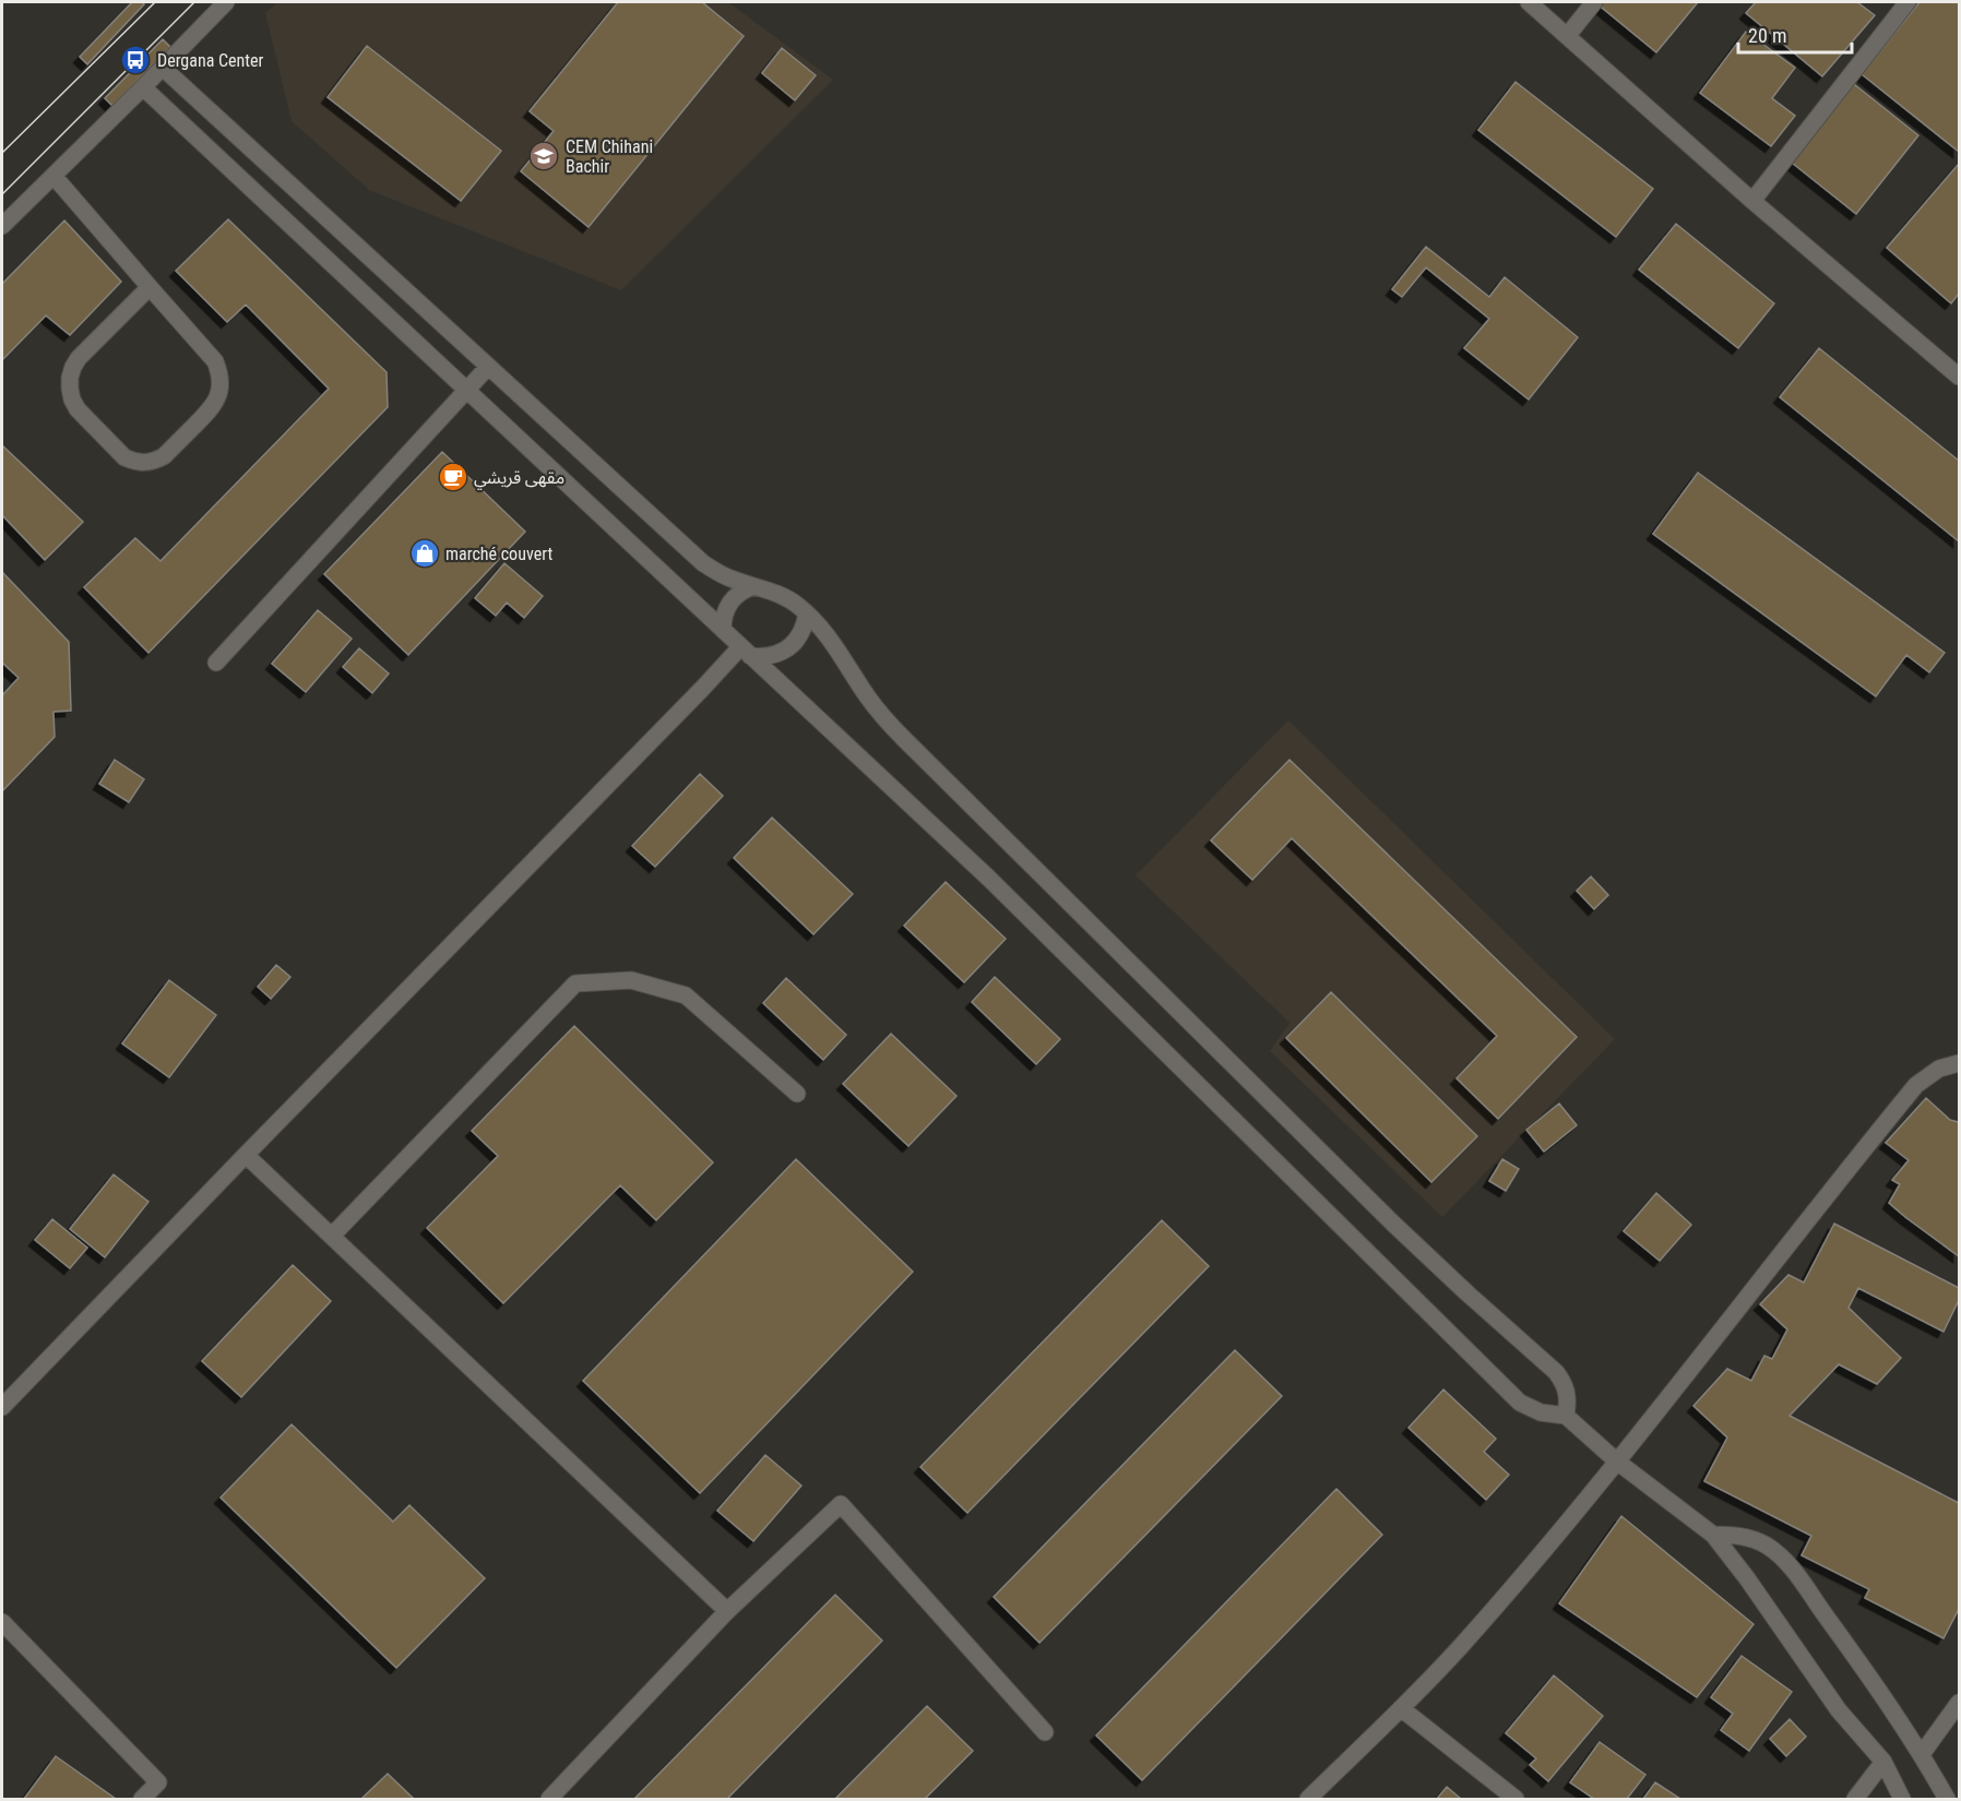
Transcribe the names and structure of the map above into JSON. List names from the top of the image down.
{
  "places": {
    "bus stop": ["Dergana Center"],
    "school or university": ["CEM Chihani Bachir"],
    "cafe": ["مقهى قريشي"],
    "shop": ["marché couvert"]
  },
  "scale_bar": "20 m"
}
